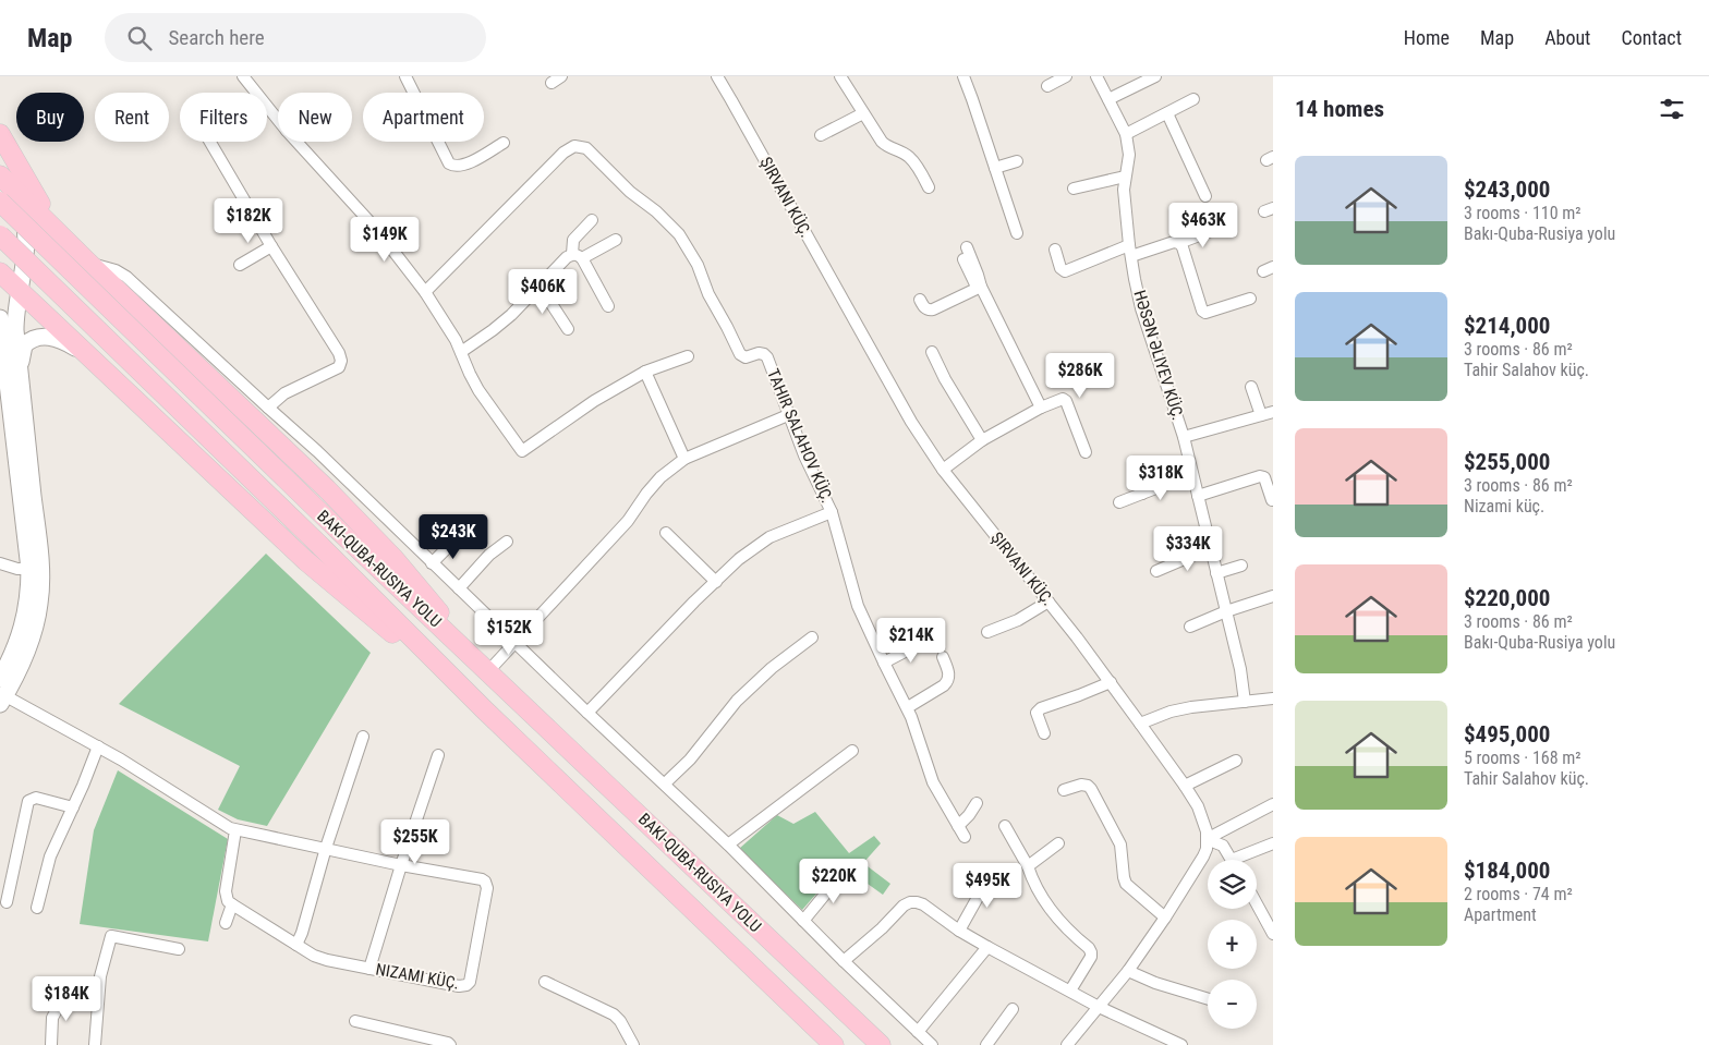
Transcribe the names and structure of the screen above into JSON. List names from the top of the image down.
{
  "streets": {
    "street": [
      "ŞIRVANI KÜÇ.",
      "HƏSƏN ƏLIYEV KÜÇ.",
      "TAHIR SALAHOV KÜÇ.",
      "NIZAMI KÜÇ."
    ]
  },
  "page": {
    "header": "Map",
    "search": "Search here",
    "nav": [
      "Home",
      "Map",
      "About",
      "Contact"
    ],
    "heading": "14 homes",
    "chip": [
      "Buy",
      "Rent",
      "Filters",
      "New",
      "Apartment"
    ],
    "list": [
      {
        "name": "$243,000",
        "note": "3 rooms · 110 m² · Bakı-Quba-Rusiya yolu"
      },
      {
        "name": "$214,000",
        "note": "3 rooms · 86 m² · Tahir Salahov küç."
      },
      {
        "name": "$255,000",
        "note": "3 rooms · 86 m² · Nizami küç."
      },
      {
        "name": "$220,000",
        "note": "3 rooms · 86 m² · Bakı-Quba-Rusiya yolu"
      },
      {
        "name": "$495,000",
        "note": "5 rooms · 168 m² · Tahir Salahov küç."
      },
      {
        "name": "$184,000",
        "note": "2 rooms · 74 m² · Apartment"
      }
    ],
    "price": [
      "$182K",
      "$463K",
      "$149K",
      "$406K",
      "$286K",
      "$318K",
      "$243K",
      "$334K",
      "$152K",
      "$214K",
      "$255K",
      "$220K",
      "$495K",
      "$184K"
    ],
    "map_buttons": ["+", "−"]
  }
}
